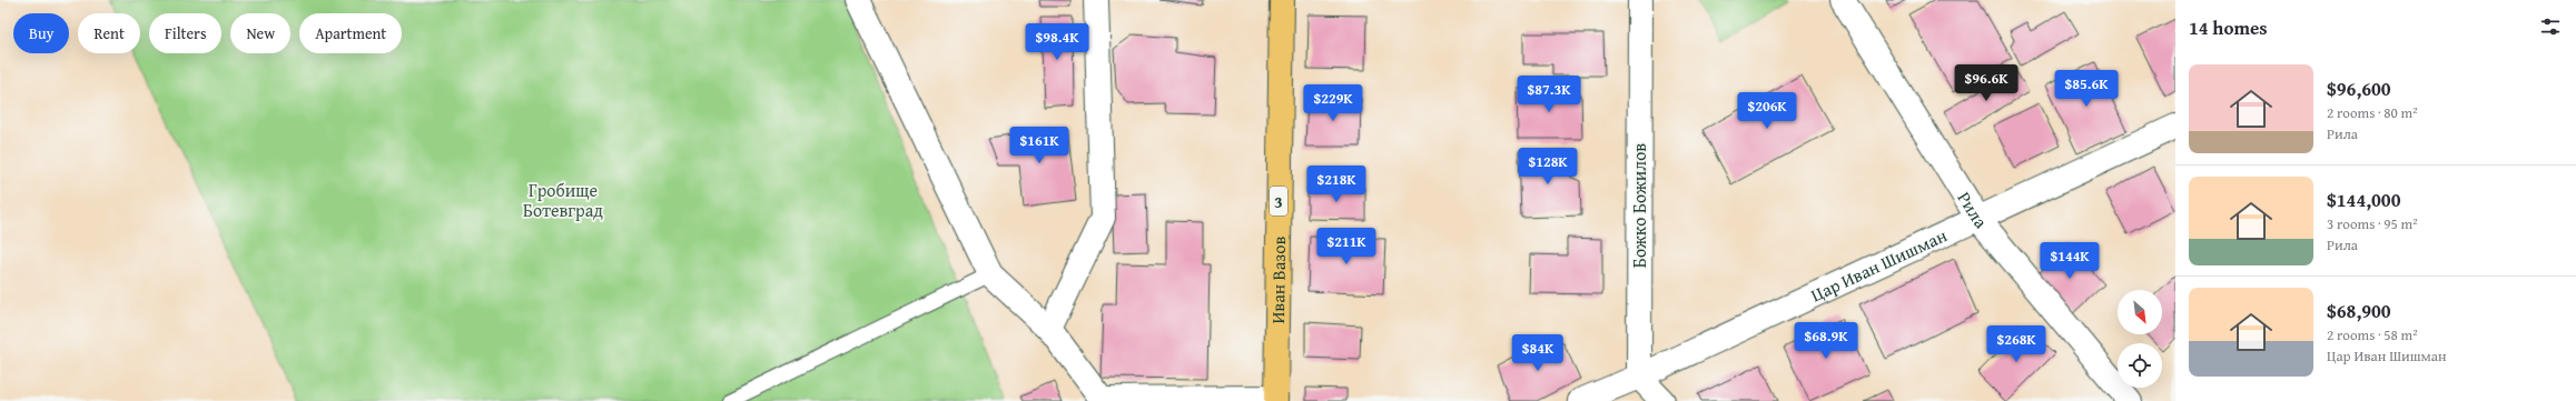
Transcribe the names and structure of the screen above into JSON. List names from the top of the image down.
{
  "streets": {
    "main road": ["3", "Иван Вазов"],
    "street": ["Божко Божилов", "Рила", "Цар Иван Шишман"]
  },
  "crossings": [
    ["Божко Божилов", "Цар Иван Шишман"],
    ["Рила", "Цар Иван Шишман"]
  ],
  "parks": ["Гробище Ботевград"],
  "north": "bottom right",
  "page": {
    "heading": "14 homes",
    "chip": [
      "Buy",
      "Rent",
      "Filters",
      "New",
      "Apartment"
    ],
    "price": [
      "$98.4K",
      "$96.6K",
      "$85.6K",
      "$87.3K",
      "$229K",
      "$206K",
      "$161K",
      "$128K",
      "$218K",
      "$211K",
      "$144K",
      "$68.9K",
      "$268K",
      "$84K"
    ],
    "list": [
      {
        "name": "$96,600",
        "note": "2 rooms · 80 m² · Рила"
      },
      {
        "name": "$144,000",
        "note": "3 rooms · 95 m² · Рила"
      },
      {
        "name": "$68,900",
        "note": "2 rooms · 58 m² · Цар Иван Шишман"
      }
    ]
  }
}
